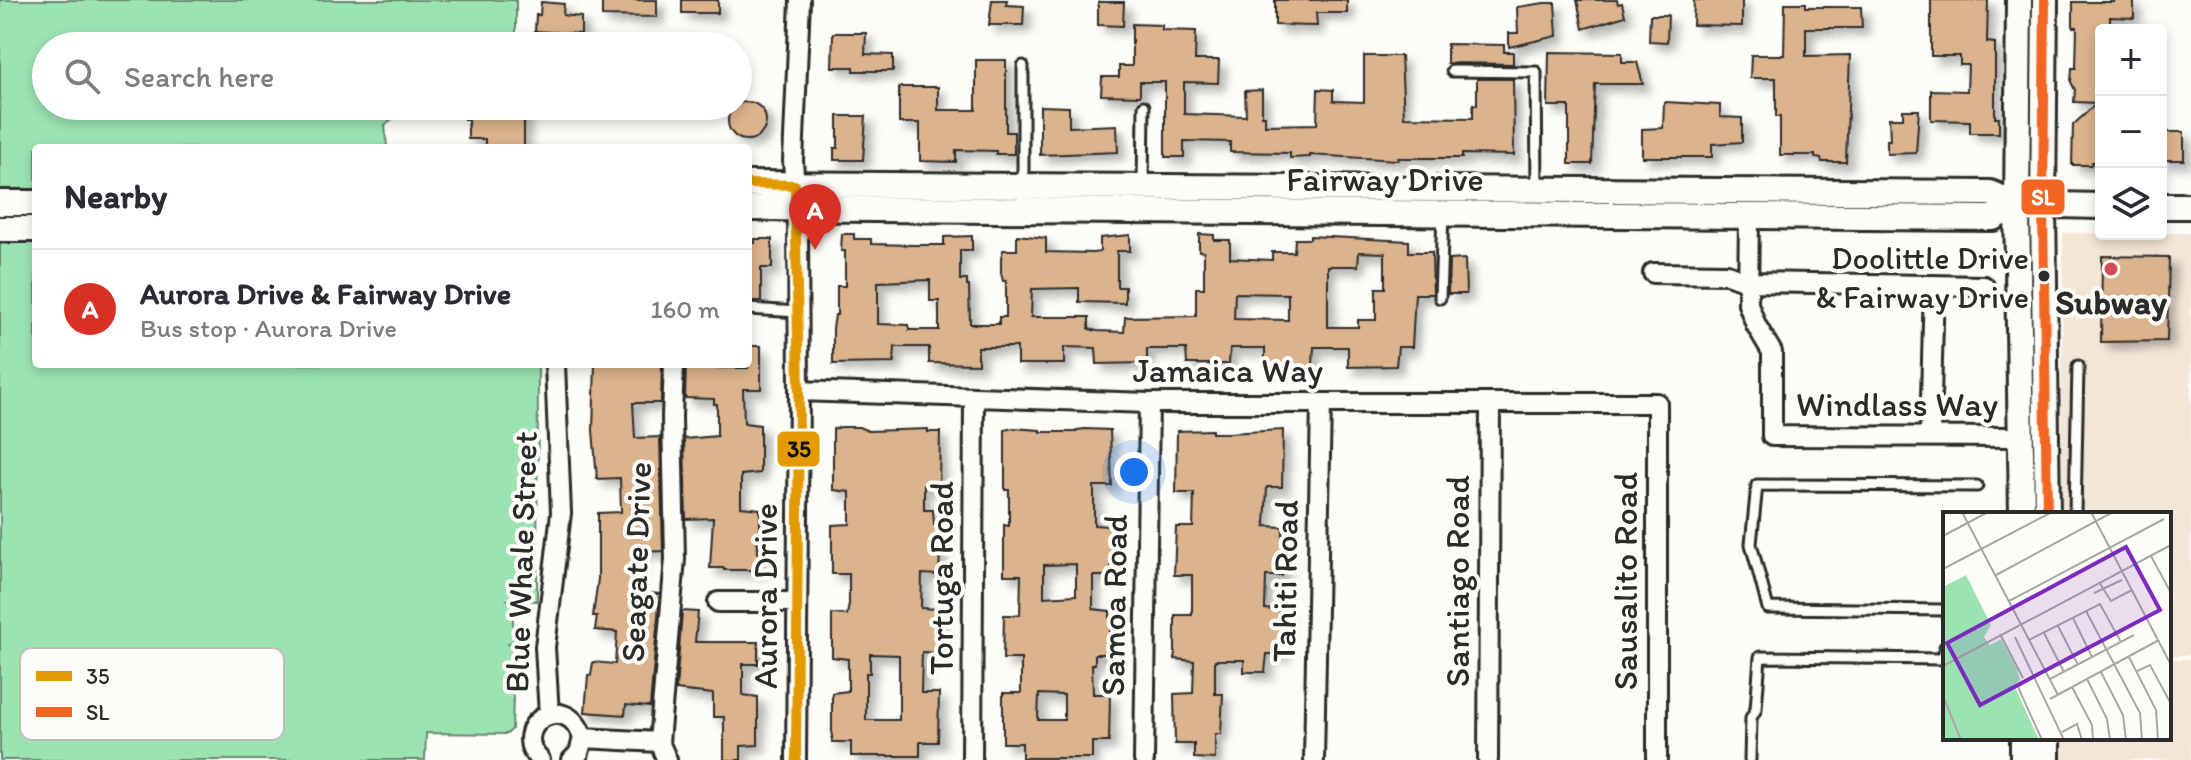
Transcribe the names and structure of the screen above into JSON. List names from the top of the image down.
{
  "streets": {
    "street": [
      "Fairway Drive",
      "Jamaica Way",
      "Windlass Way",
      "Blue Whale Street",
      "Seagate Drive",
      "Tortuga Road",
      "Tahiti Road",
      "Santiago Road",
      "Sausalito Road",
      "Aurora Drive",
      "Samoa Road"
    ]
  },
  "crossings": [
    ["Fairway Drive", "Aurora Drive"],
    ["Jamaica Way", "Tortuga Road"],
    ["Jamaica Way", "Tahiti Road"],
    ["Jamaica Way", "Santiago Road"],
    ["Jamaica Way", "Sausalito Road"],
    ["Jamaica Way", "Aurora Drive"],
    ["Jamaica Way", "Samoa Road"]
  ],
  "places": ["Subway", "Doolittle Drive & Fairway Drive"],
  "lines": ["transit line SL", "transit line 35"],
  "legend": ["35", "SL"],
  "page": {
    "map_buttons": ["+", "−"],
    "search": "Search here",
    "heading": "Nearby",
    "pins": "A",
    "list": [
      {
        "mark": "A",
        "name": "Aurora Drive & Fairway Drive",
        "note": "Bus stop · Aurora Drive",
        "value": "160 m"
      }
    ]
  }
}
